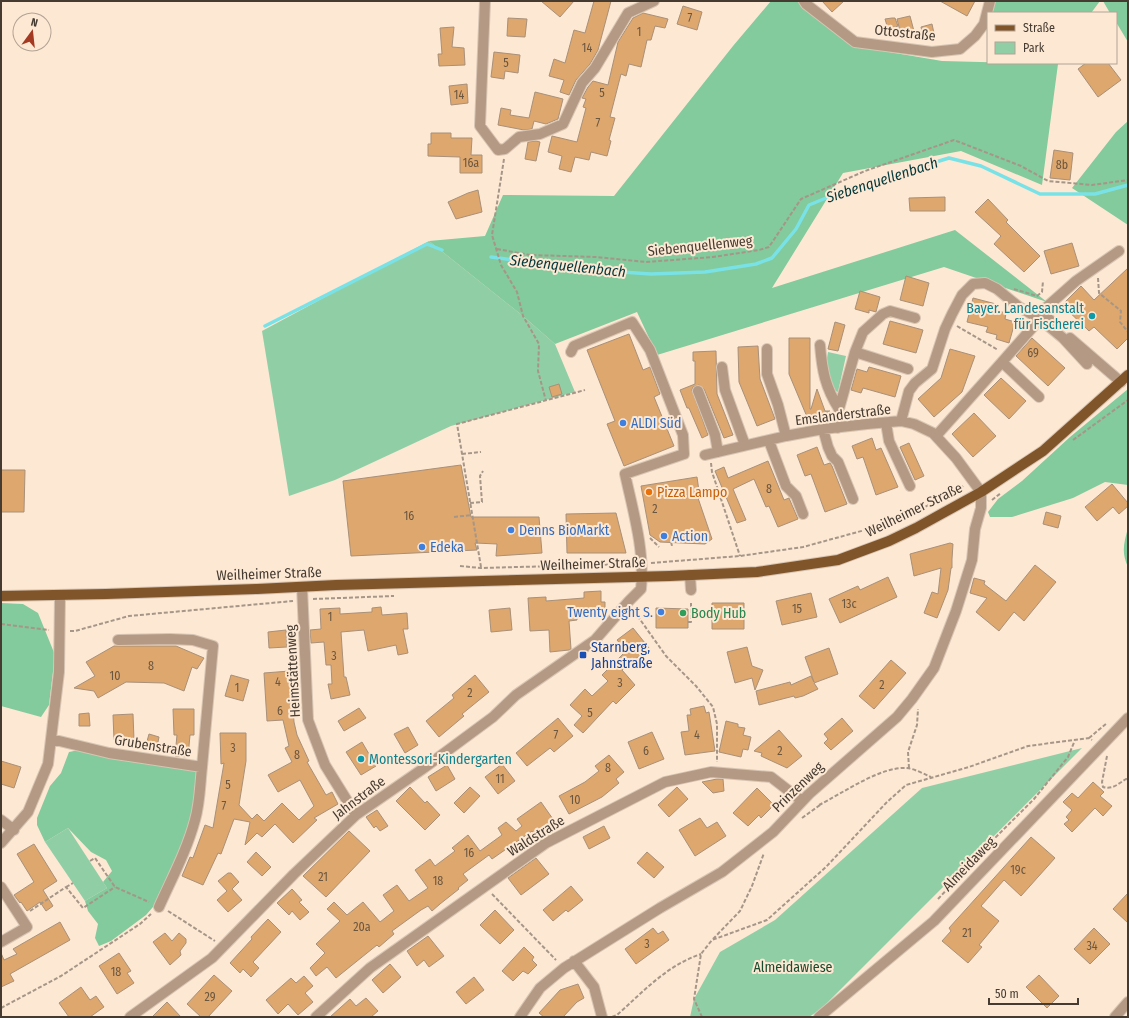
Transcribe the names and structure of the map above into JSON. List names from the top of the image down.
{
  "streets": {
    "main road": ["Weilheimer Straße"],
    "street": [
      "Ottostraße",
      "Emslanderstraße",
      "Heimstättenweg",
      "Grubenstraße",
      "Prinzenweg",
      "Jahnstraße",
      "Waldstraße",
      "Almeidaweg"
    ],
    "path": ["Siebenquellenweg"]
  },
  "crossings": [
    ["Emslanderstraße", "Weilheimer Straße"],
    ["Emslanderstraße", "Prinzenweg"],
    ["Weilheimer Straße", "Heimstättenweg"],
    ["Weilheimer Straße", "Prinzenweg"],
    ["Weilheimer Straße", "Jahnstraße"],
    ["Heimstättenweg", "Jahnstraße"],
    ["Prinzenweg", "Waldstraße"]
  ],
  "water": ["Siebenquellenbach"],
  "parks": ["Almeidawiese"],
  "places": {
    "other": [
      "Bayer. Landesanstalt für Fischerei",
      "ALDI Süd",
      "Pizza Lampo",
      "Denns BioMarkt",
      "Action",
      "Edeka",
      "Twenty eight S.",
      "Body Hub",
      "Montessori-Kindergarten"
    ],
    "transit": ["Starnberg, Jahnstraße"]
  },
  "house_numbers": [
    "7",
    "1",
    "14",
    "5",
    "5",
    "14",
    "7",
    "16a",
    "8b",
    "69",
    "8",
    "2",
    "16",
    "13c",
    "15",
    "1",
    "3",
    "8",
    "10",
    "4",
    "3",
    "2",
    "1",
    "2",
    "6",
    "5",
    "7",
    "4",
    "3",
    "6",
    "2",
    "8",
    "8",
    "11",
    "5",
    "10",
    "7",
    "16",
    "19c",
    "21",
    "18",
    "20a",
    "21",
    "3",
    "34",
    "18",
    "29"
  ],
  "legend": ["Straße", "Park"],
  "scale_bar": "50 m",
  "north": "top"
}
